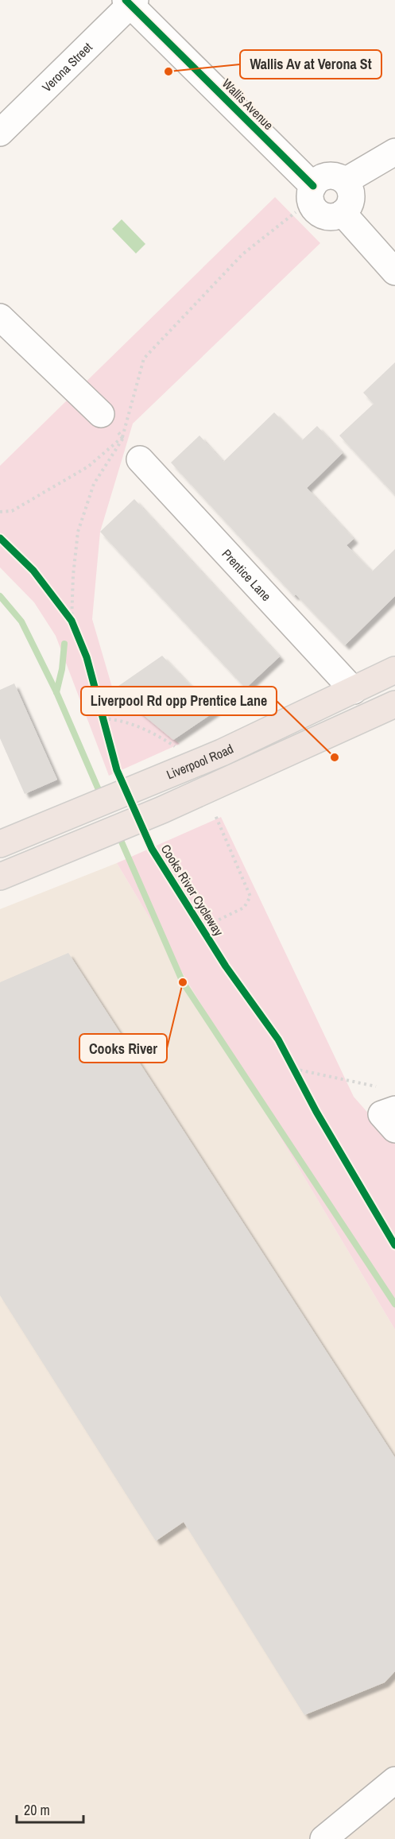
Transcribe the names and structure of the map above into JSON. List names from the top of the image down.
{
  "streets": {
    "highway": ["Liverpool Road"],
    "street": ["Verona Street", "Wallis Avenue", "Prentice Lane"],
    "cycle path": ["Cooks River Cycleway"]
  },
  "crossings": [
    ["Verona Street", "Wallis Avenue"],
    ["Prentice Lane", "Liverpool Road"]
  ],
  "places": ["Wallis Av at Verona St", "Liverpool Rd opp Prentice Lane", "Cooks River"],
  "scale_bar": "20 m"
}
